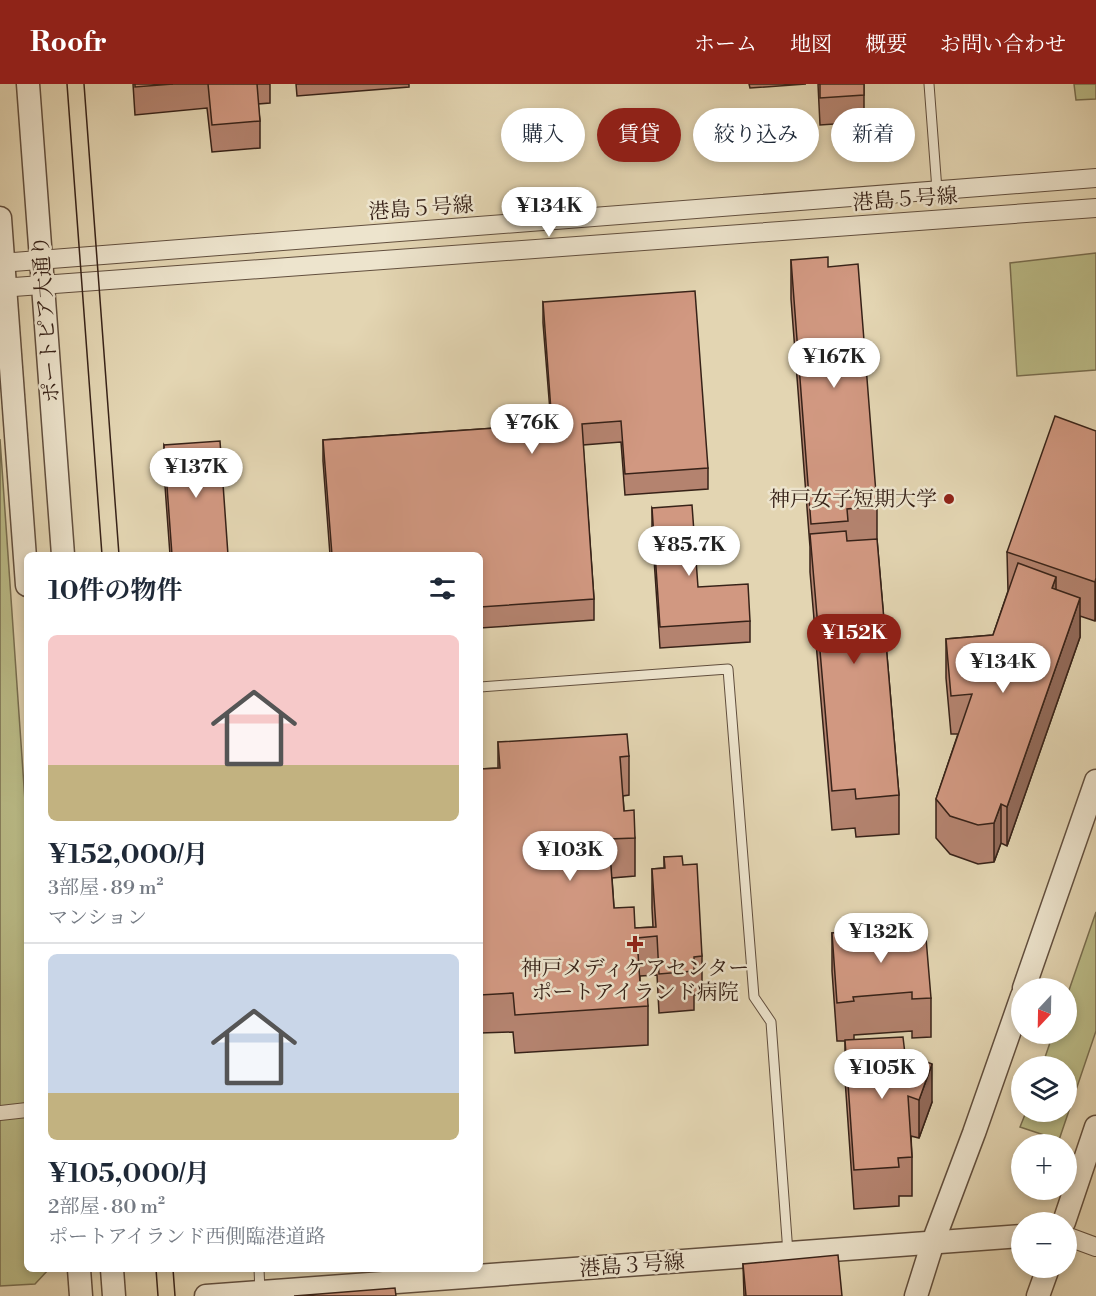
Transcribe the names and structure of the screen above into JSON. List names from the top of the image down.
{
  "streets": {
    "street": ["港島５号線", "ポートピア大通り", "港島３号線"]
  },
  "crossings": [
    ["港島５号線", "ポートピア大通り"]
  ],
  "places": {
    "other": ["神戸女子短期大学"],
    "health": ["神戸メディケアセンター ポートアイランド病院"]
  },
  "north": "bottom",
  "page": {
    "header": "Roofr",
    "nav": [
      "ホーム",
      "地図",
      "概要",
      "お問い合わせ"
    ],
    "chip": [
      "購入",
      "賃貸",
      "絞り込み",
      "新着"
    ],
    "price": [
      "¥134K",
      "¥167K",
      "¥76K",
      "¥137K",
      "¥85.7K",
      "¥152K",
      "¥134K",
      "¥103K",
      "¥132K",
      "¥105K"
    ],
    "heading": "10件の物件",
    "list": [
      {
        "name": "¥152,000/月",
        "note": "3部屋 · 89 m² · マンション"
      },
      {
        "name": "¥105,000/月",
        "note": "2部屋 · 80 m² · ポートアイランド西側臨港道路"
      }
    ],
    "map_buttons": ["+", "−"]
  }
}
